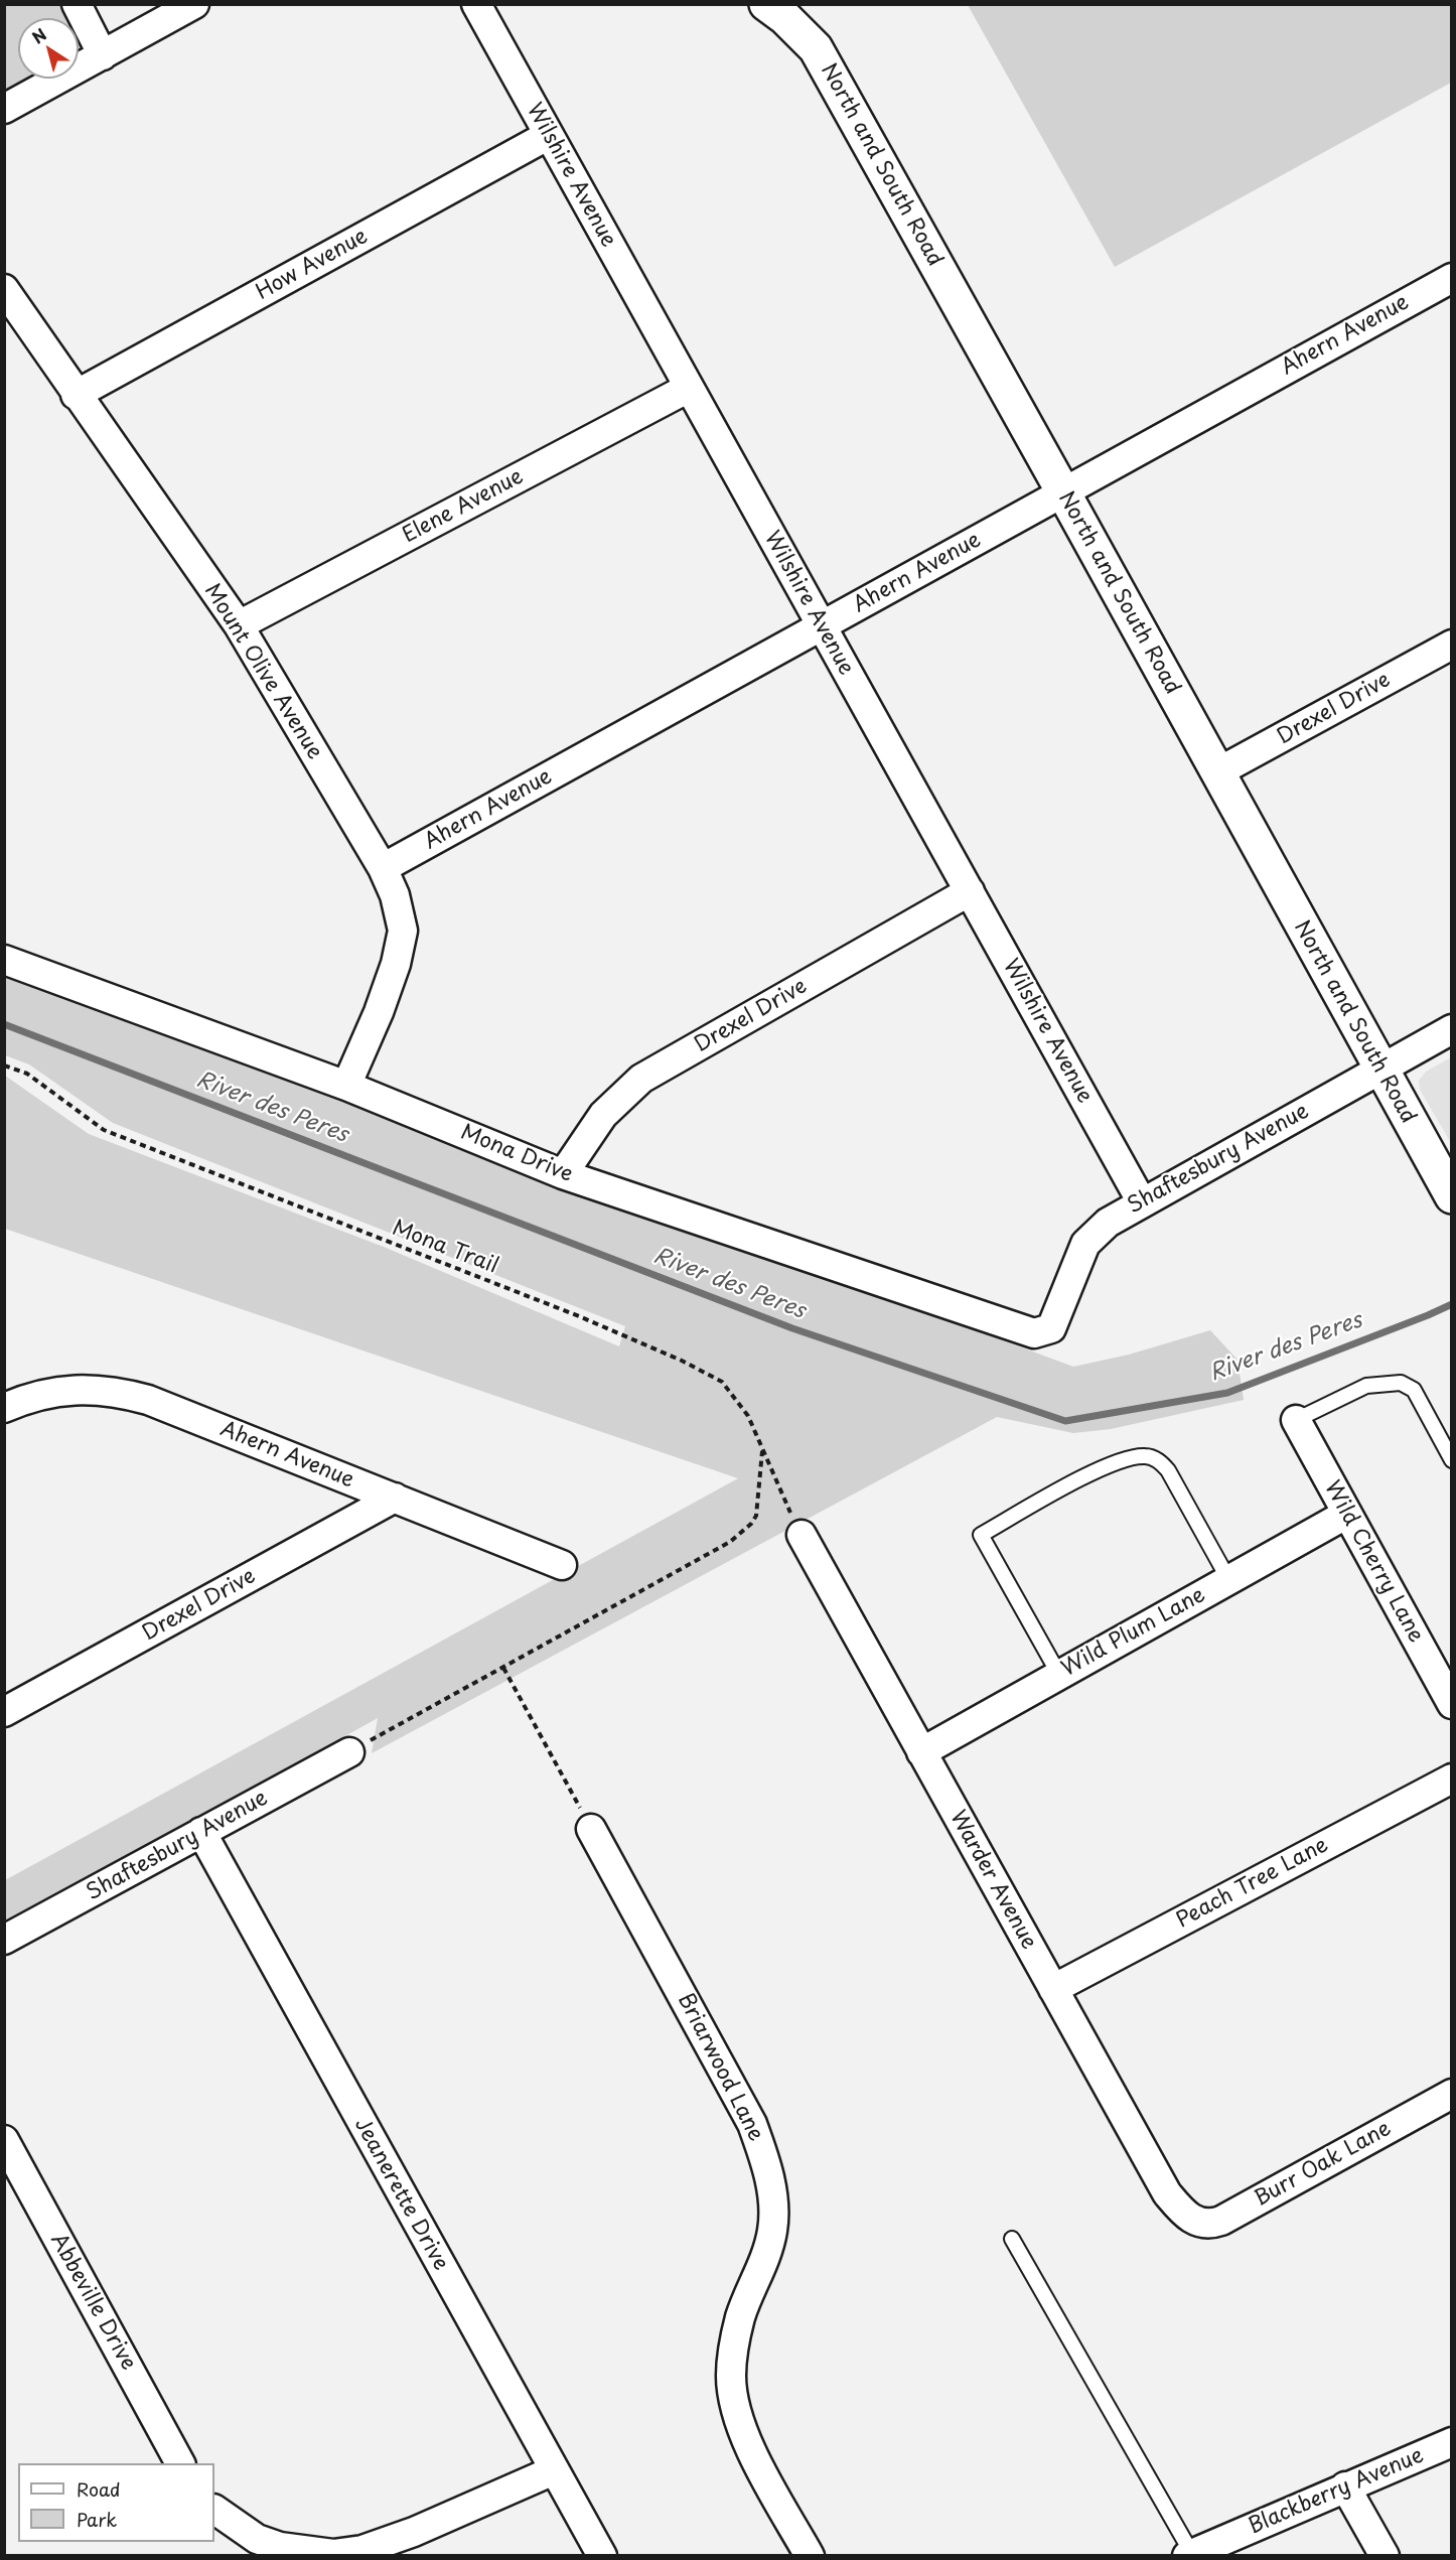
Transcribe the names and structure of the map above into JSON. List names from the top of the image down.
{
  "streets": {
    "street": [
      "North and South Road",
      "Wilshire Avenue",
      "How Avenue",
      "Ahern Avenue",
      "Elene Avenue",
      "Mount Olive Avenue",
      "Drexel Drive",
      "Mona Drive",
      "Shaftesbury Avenue",
      "Wild Cherry Lane",
      "Wild Plum Lane",
      "Warder Avenue",
      "Peach Tree Lane",
      "Briarwood Lane",
      "Burr Oak Lane",
      "Jeanerette Drive",
      "Abbeville Drive",
      "Blackberry Avenue"
    ],
    "path": ["Mona Trail"]
  },
  "crossings": [
    ["North and South Road", "Ahern Avenue"],
    ["North and South Road", "Drexel Drive"],
    ["North and South Road", "Shaftesbury Avenue"],
    ["Wilshire Avenue", "How Avenue"],
    ["Wilshire Avenue", "Ahern Avenue"],
    ["Wilshire Avenue", "Elene Avenue"],
    ["Wilshire Avenue", "Drexel Drive"],
    ["Wilshire Avenue", "Shaftesbury Avenue"],
    ["How Avenue", "Mount Olive Avenue"],
    ["Ahern Avenue", "Mount Olive Avenue"],
    ["Ahern Avenue", "Drexel Drive"],
    ["Elene Avenue", "Mount Olive Avenue"],
    ["Mount Olive Avenue", "Mona Drive"],
    ["Drexel Drive", "Mona Drive"],
    ["Mona Drive", "Shaftesbury Avenue"],
    ["Shaftesbury Avenue", "Jeanerette Drive"],
    ["Mona Trail", "Warder Avenue"],
    ["Wild Cherry Lane", "Wild Plum Lane"],
    ["Wild Plum Lane", "Warder Avenue"],
    ["Warder Avenue", "Peach Tree Lane"],
    ["Warder Avenue", "Burr Oak Lane"]
  ],
  "water": ["River des Peres"],
  "legend": ["Road", "Park"],
  "north": "top left"
}
